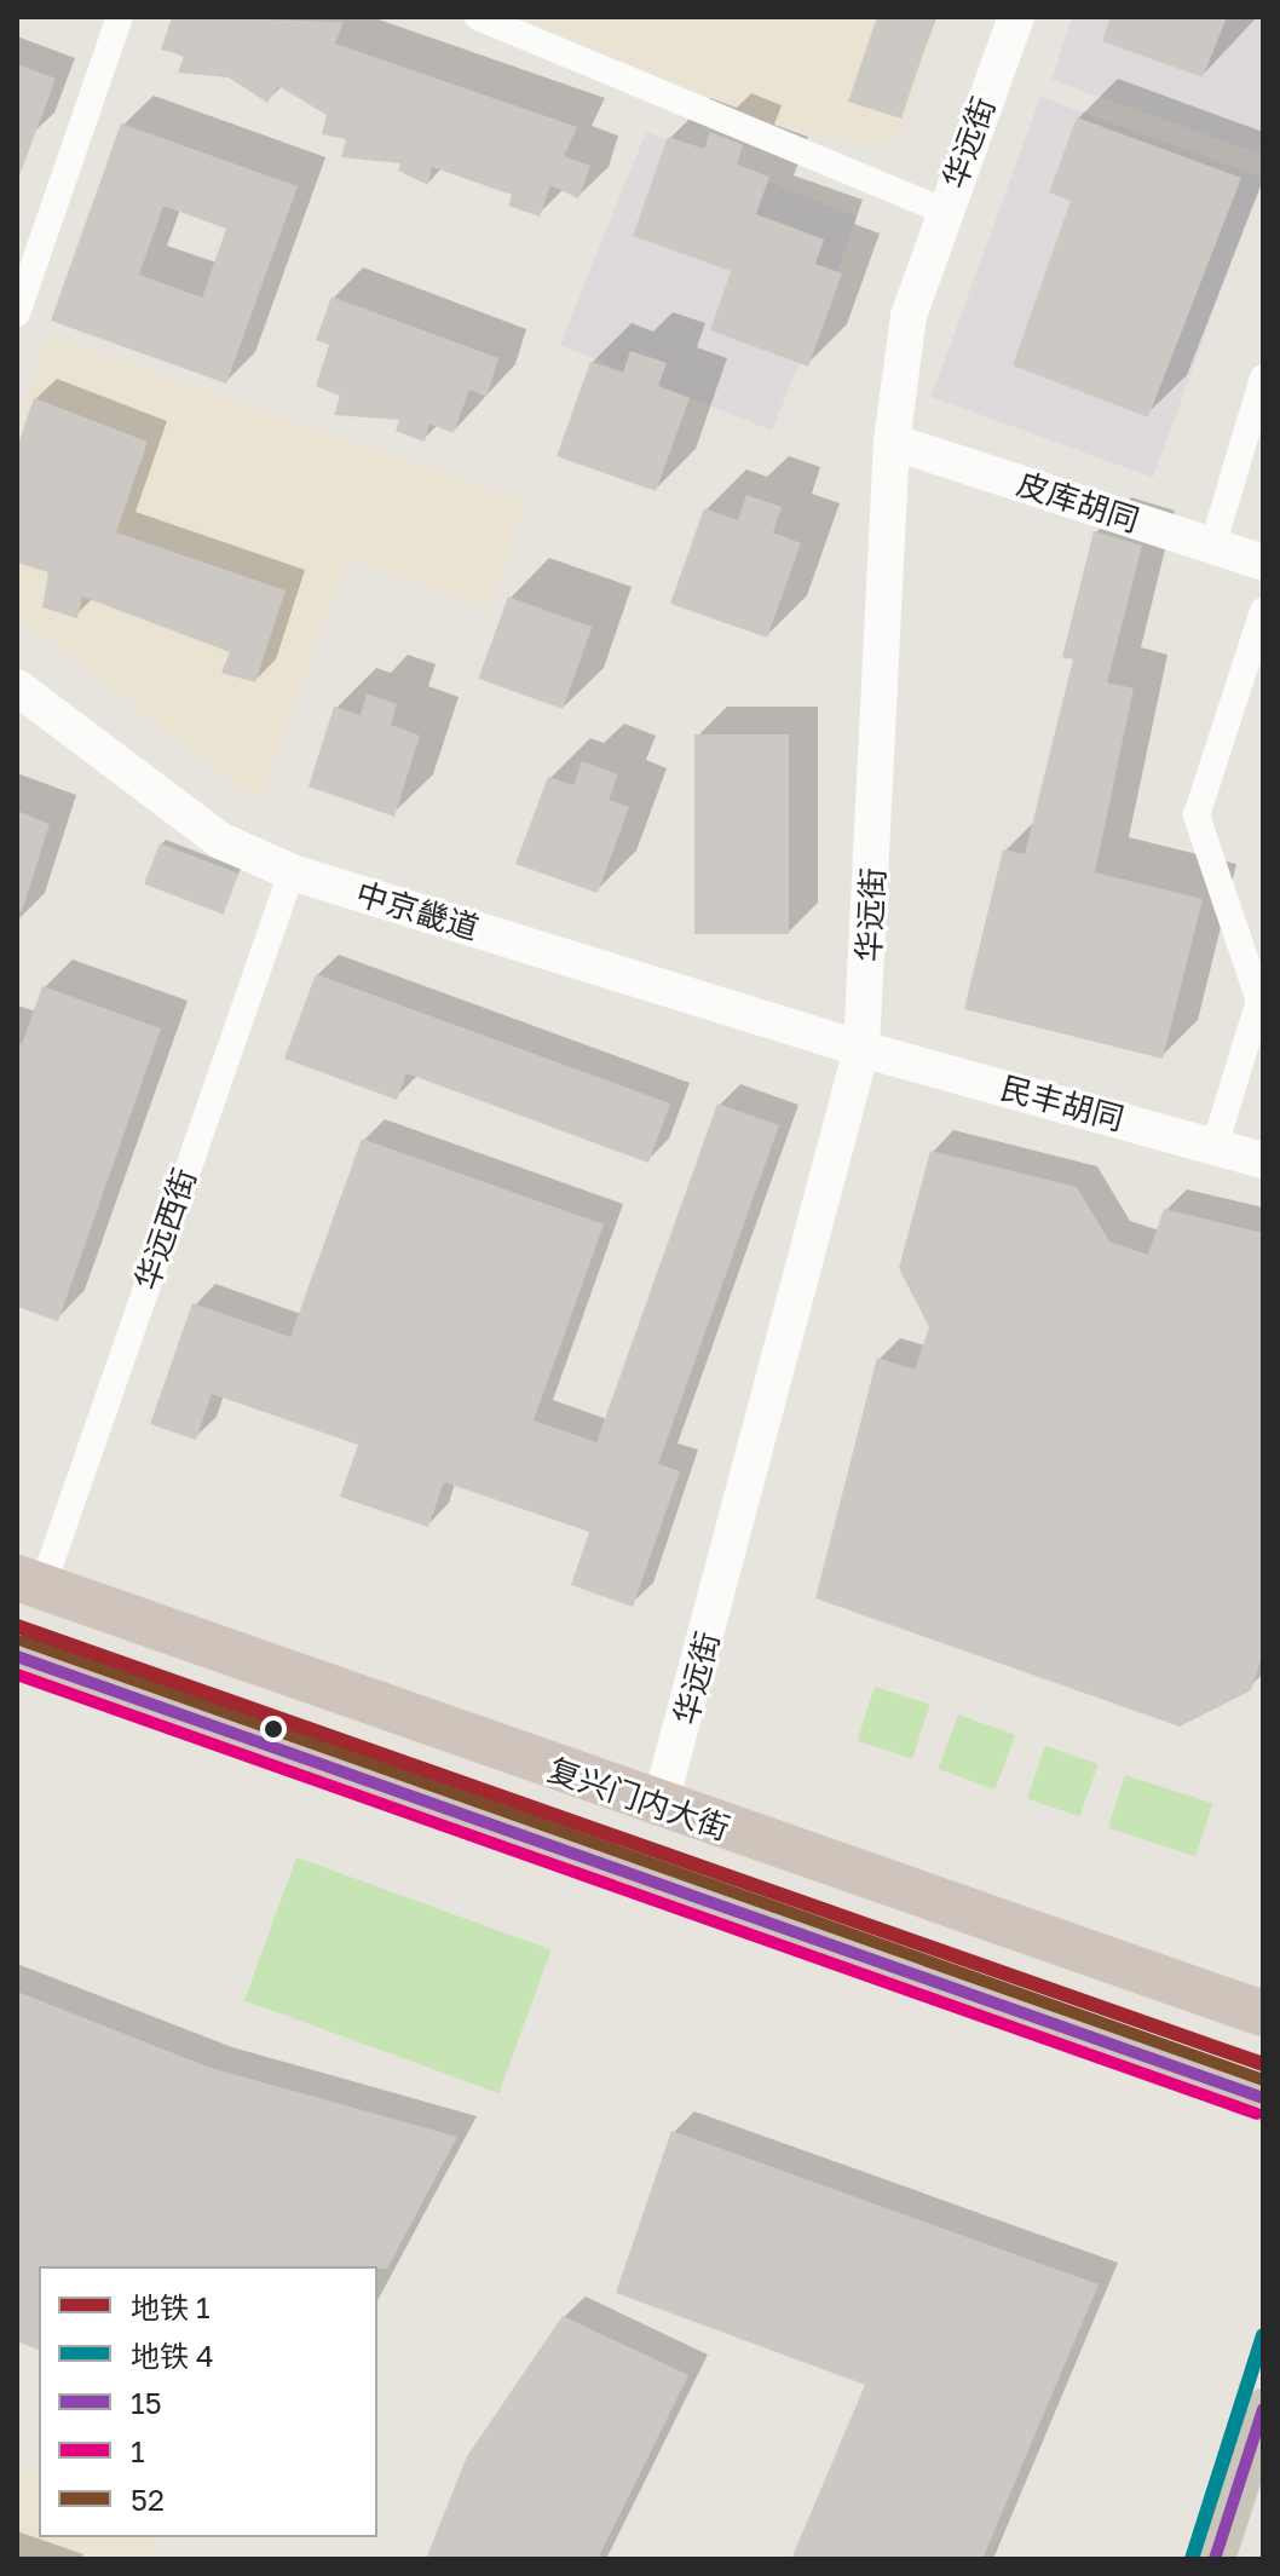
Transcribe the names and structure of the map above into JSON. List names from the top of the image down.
{
  "streets": {
    "highway": ["复兴门内大街"],
    "street": [
      "华远街",
      "皮库胡同",
      "中京畿道",
      "民丰胡同",
      "华远西街"
    ]
  },
  "crossings": [
    ["华远街", "皮库胡同"],
    ["华远街", "中京畿道"],
    ["华远街", "民丰胡同"],
    ["华远街", "复兴门内大街"],
    ["中京畿道", "民丰胡同"],
    ["中京畿道", "华远西街"],
    ["华远西街", "复兴门内大街"]
  ],
  "lines": [
    "metro line 1",
    "transit line 52",
    "transit line 15",
    "transit line 1",
    "metro line 4"
  ],
  "legend": [
    "地铁 1",
    "地铁 4",
    "15",
    "1",
    "52"
  ]
}
